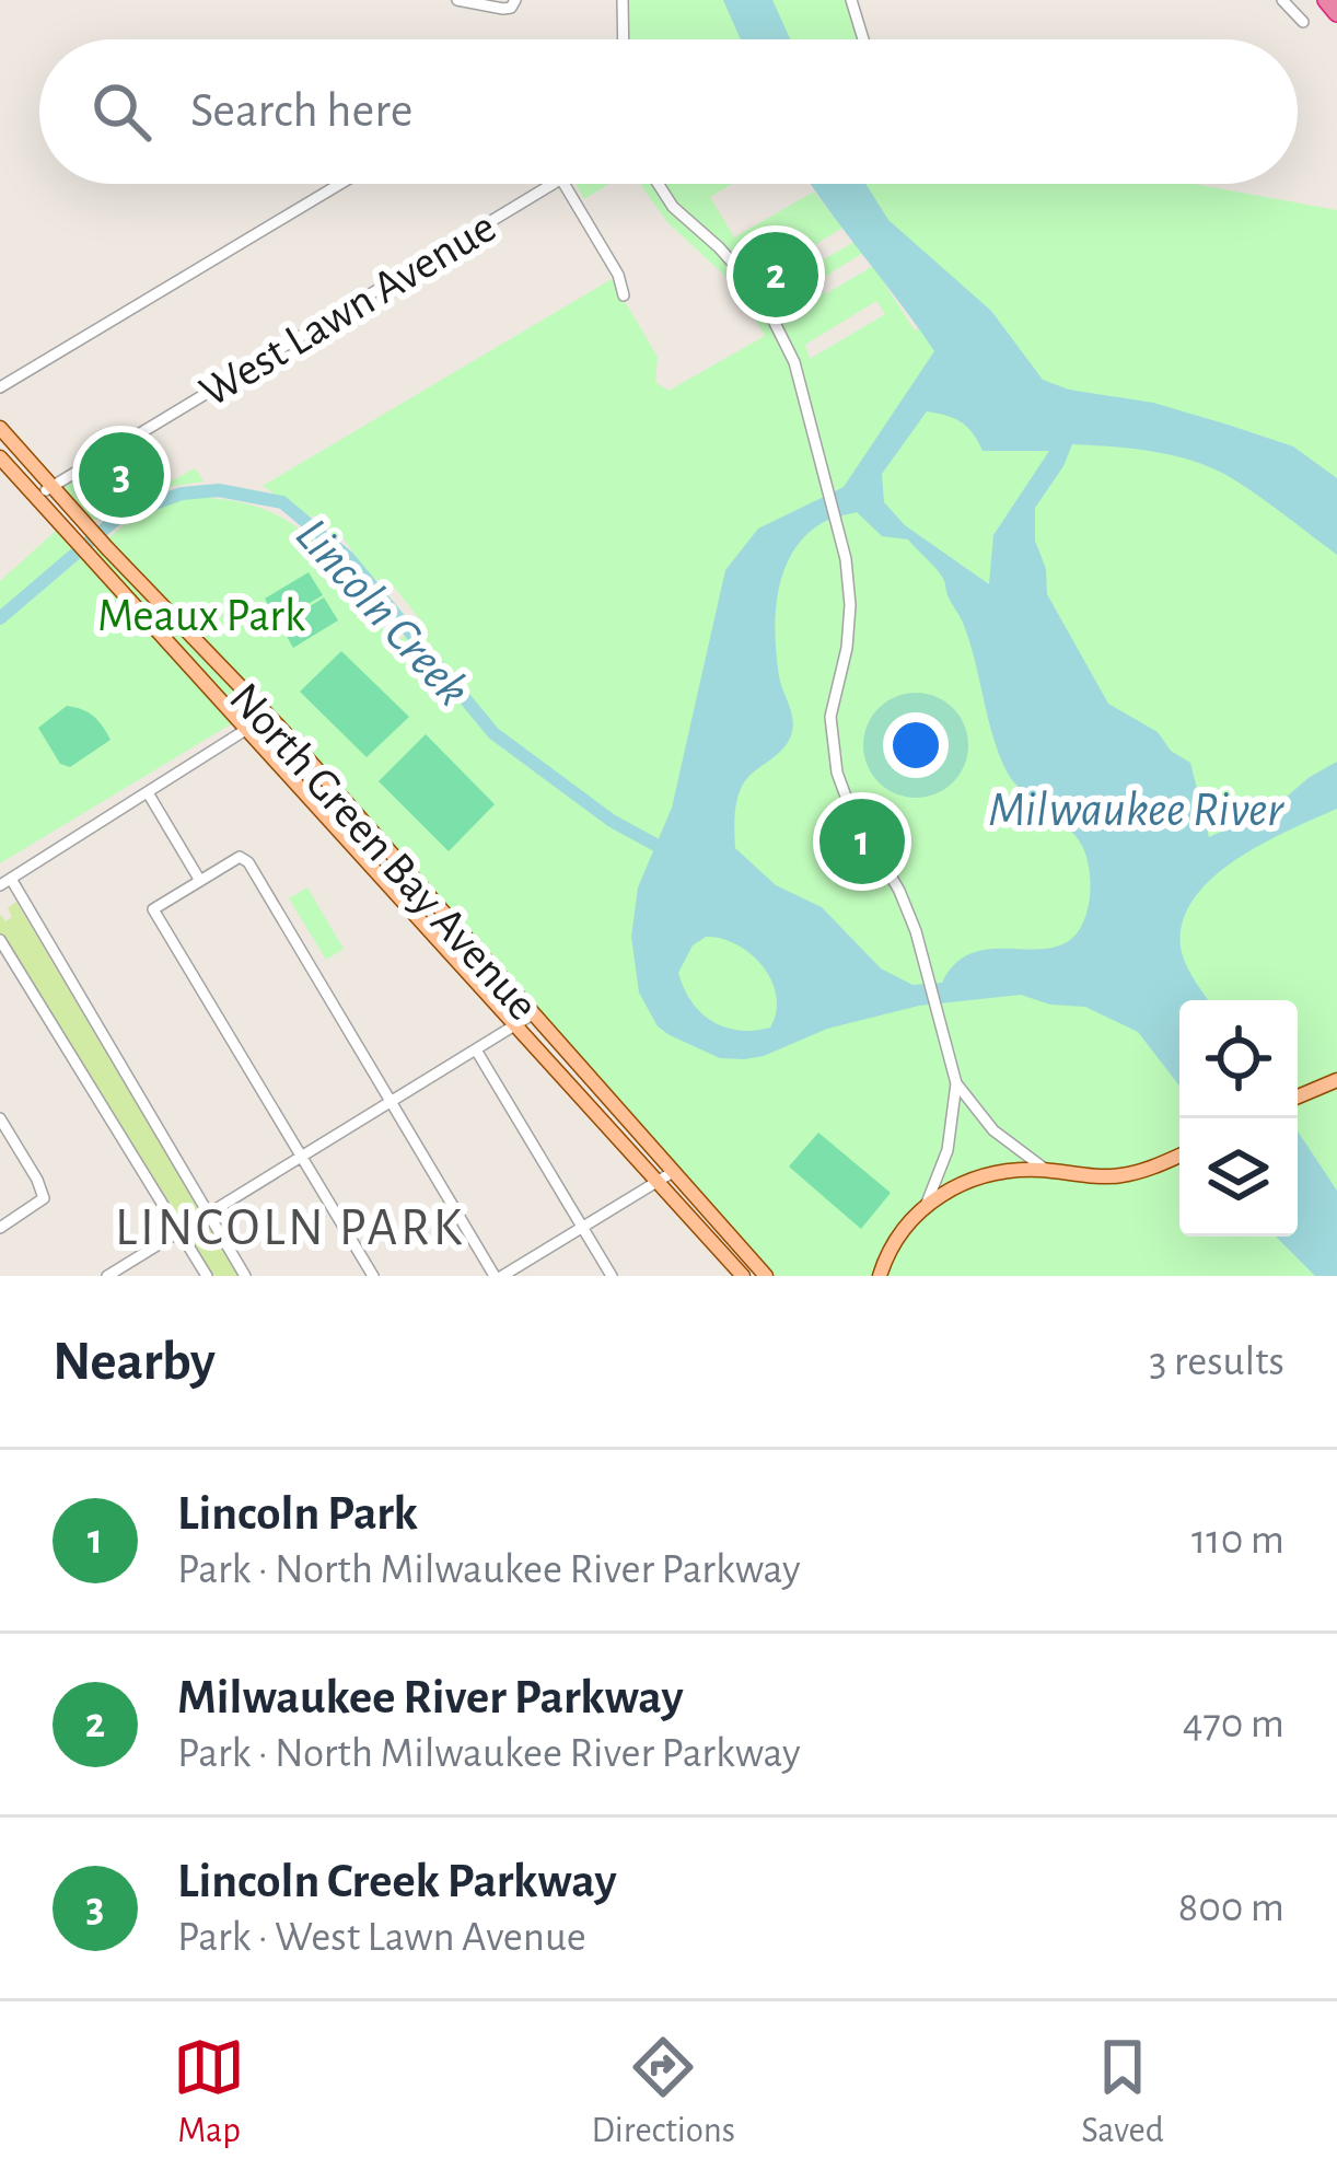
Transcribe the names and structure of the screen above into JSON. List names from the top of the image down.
{
  "streets": {
    "main road": ["North Green Bay Avenue"],
    "street": ["West Lawn Avenue"]
  },
  "crossings": [
    ["West Lawn Avenue", "North Green Bay Avenue"]
  ],
  "districts": ["LINCOLN PARK"],
  "water": ["Lincoln Creek", "Milwaukee River"],
  "parks": ["Meaux Park"],
  "page": {
    "search": "Search here",
    "pins": ["2", "3", "1"],
    "heading": ["Nearby", "3 results"],
    "list": [
      {
        "mark": "1",
        "name": "Lincoln Park",
        "note": "Park · North Milwaukee River Parkway",
        "value": "110 m"
      },
      {
        "mark": "2",
        "name": "Milwaukee River Parkway",
        "note": "Park · North Milwaukee River Parkway",
        "value": "470 m"
      },
      {
        "mark": "3",
        "name": "Lincoln Creek Parkway",
        "note": "Park · West Lawn Avenue",
        "value": "800 m"
      }
    ],
    "nav": ["Map", "Directions", "Saved"]
  }
}
